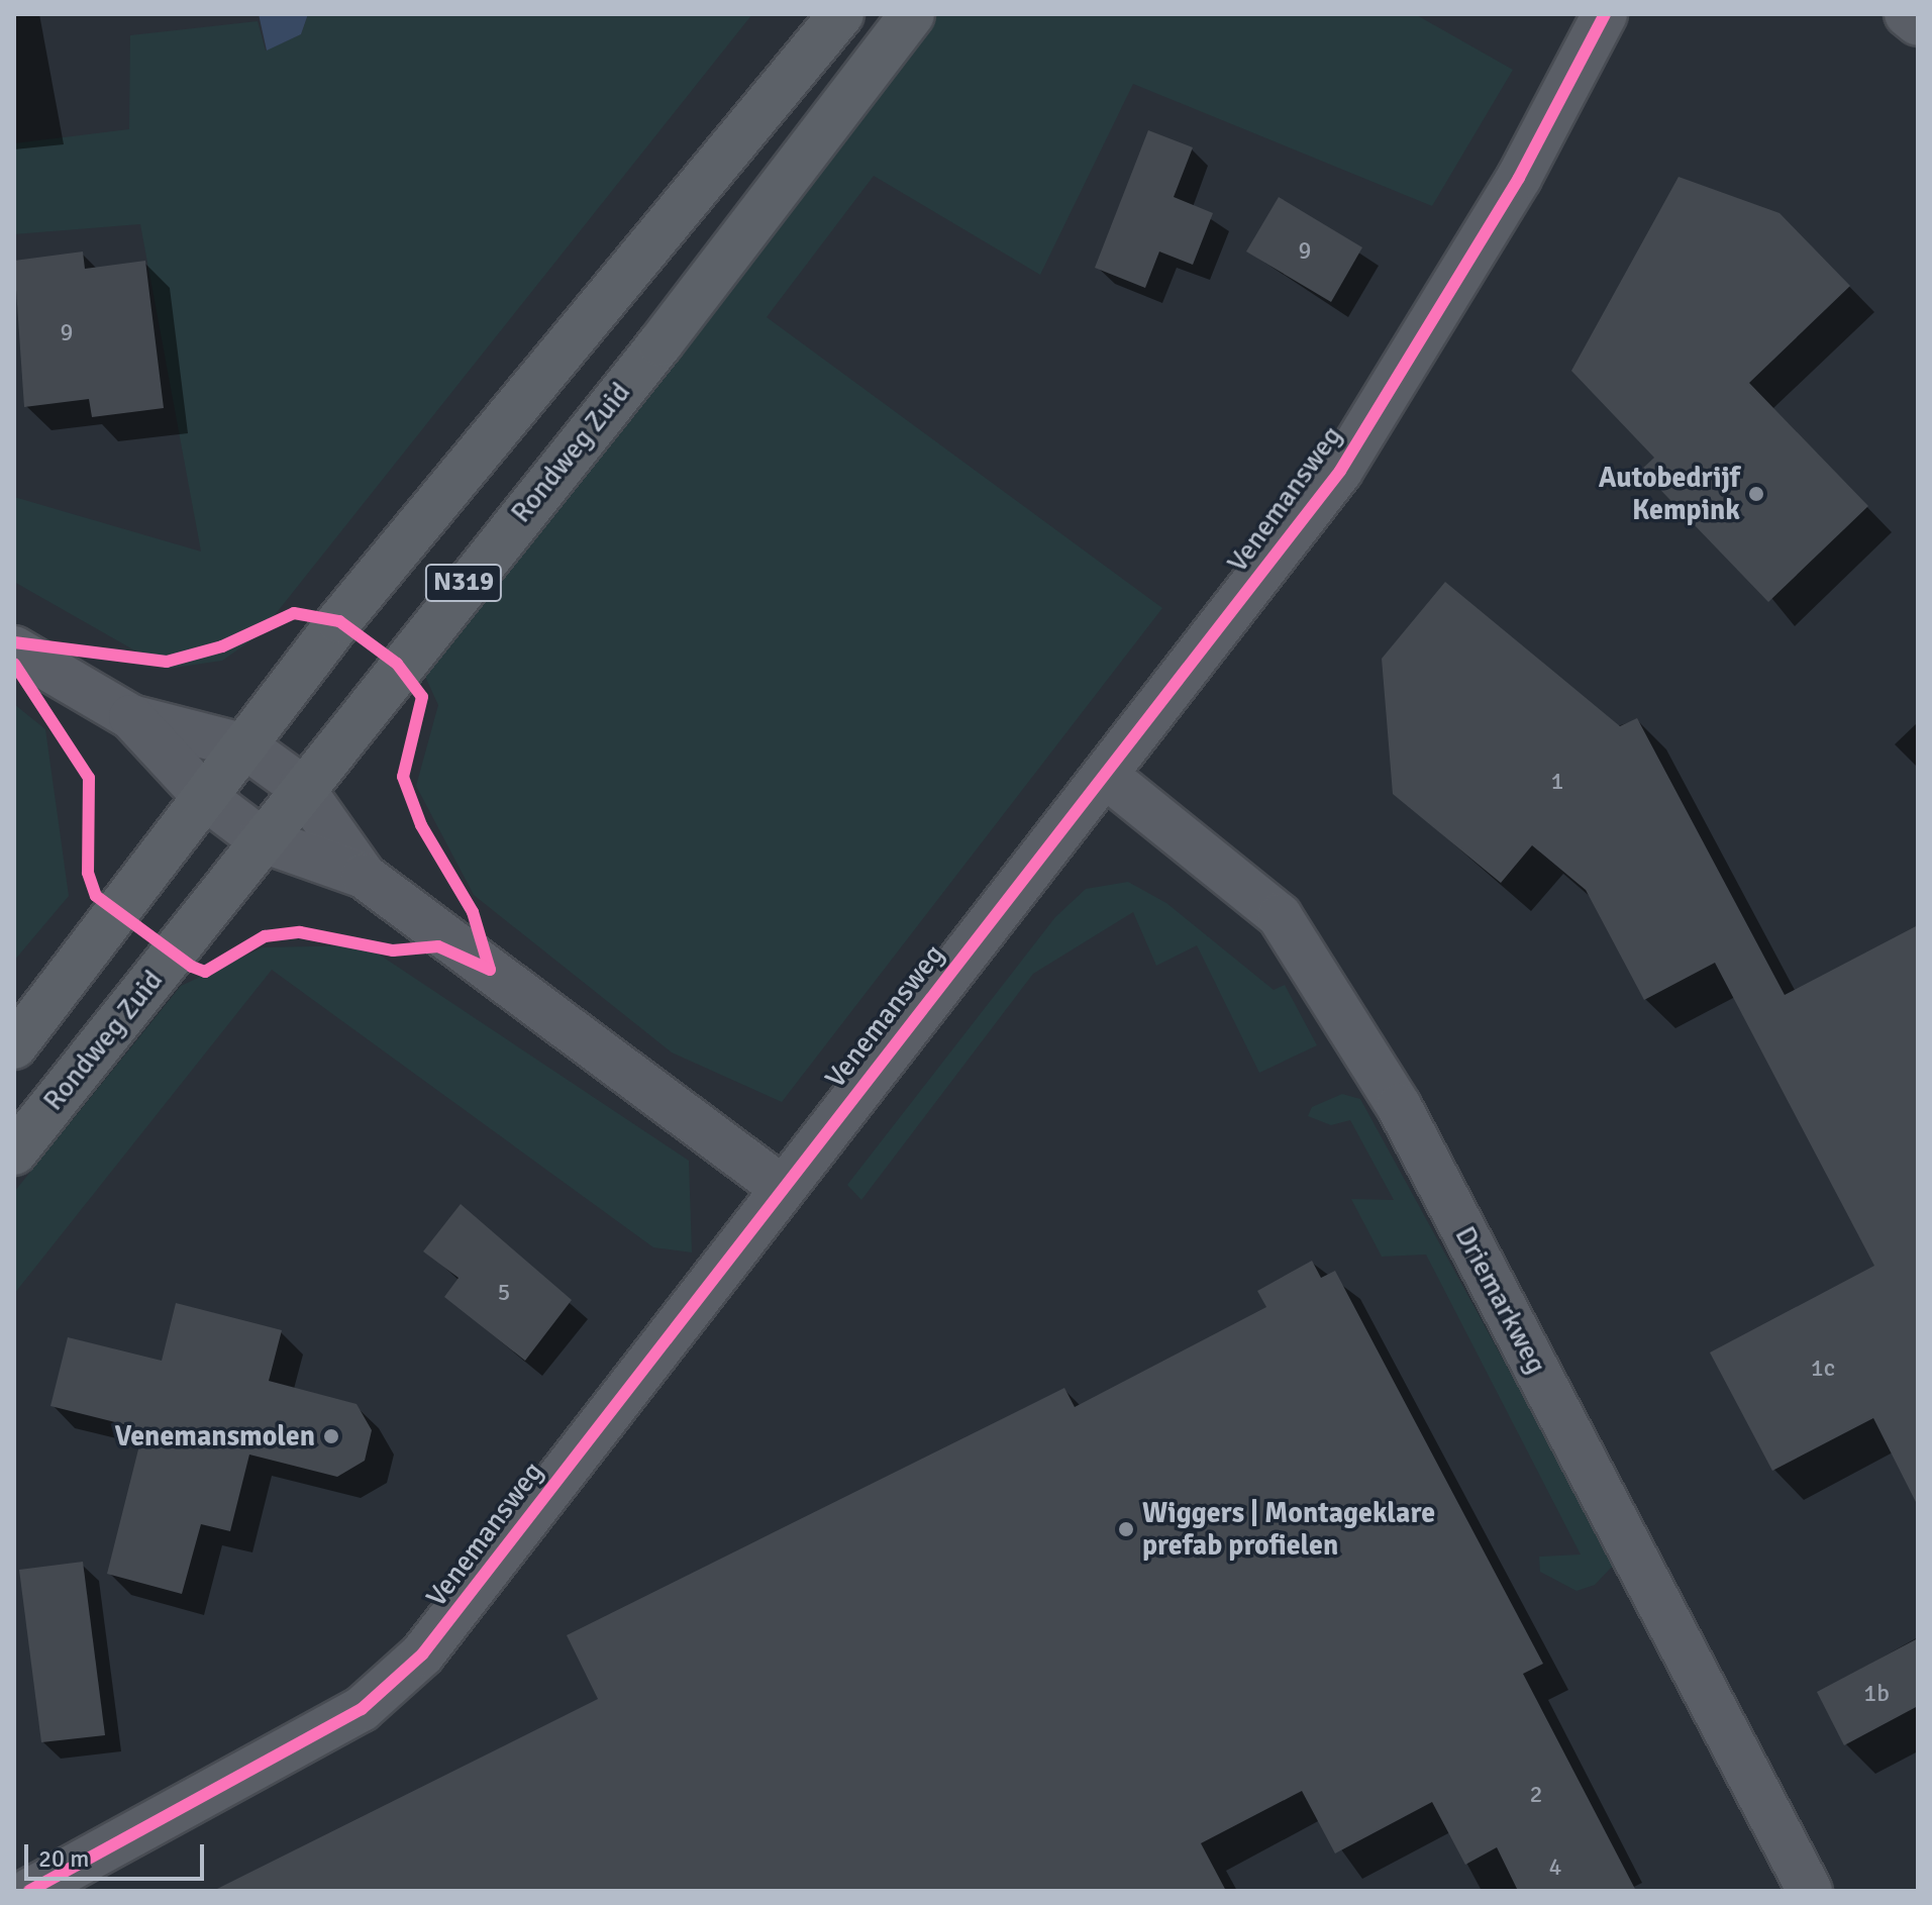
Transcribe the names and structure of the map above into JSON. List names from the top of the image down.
{
  "streets": {
    "main road": ["Rondweg Zuid", "N319"],
    "street": ["Venemansweg", "Driemarkweg"]
  },
  "crossings": [
    ["Venemansweg", "Driemarkweg"]
  ],
  "places": ["Autobedrijf Kempink", "Venemansmolen", "Wiggers | Montageklare prefab profielen"],
  "house_numbers": [
    "9",
    "9",
    "1",
    "5",
    "1c",
    "1b",
    "2",
    "4"
  ],
  "scale_bar": "20 m"
}
